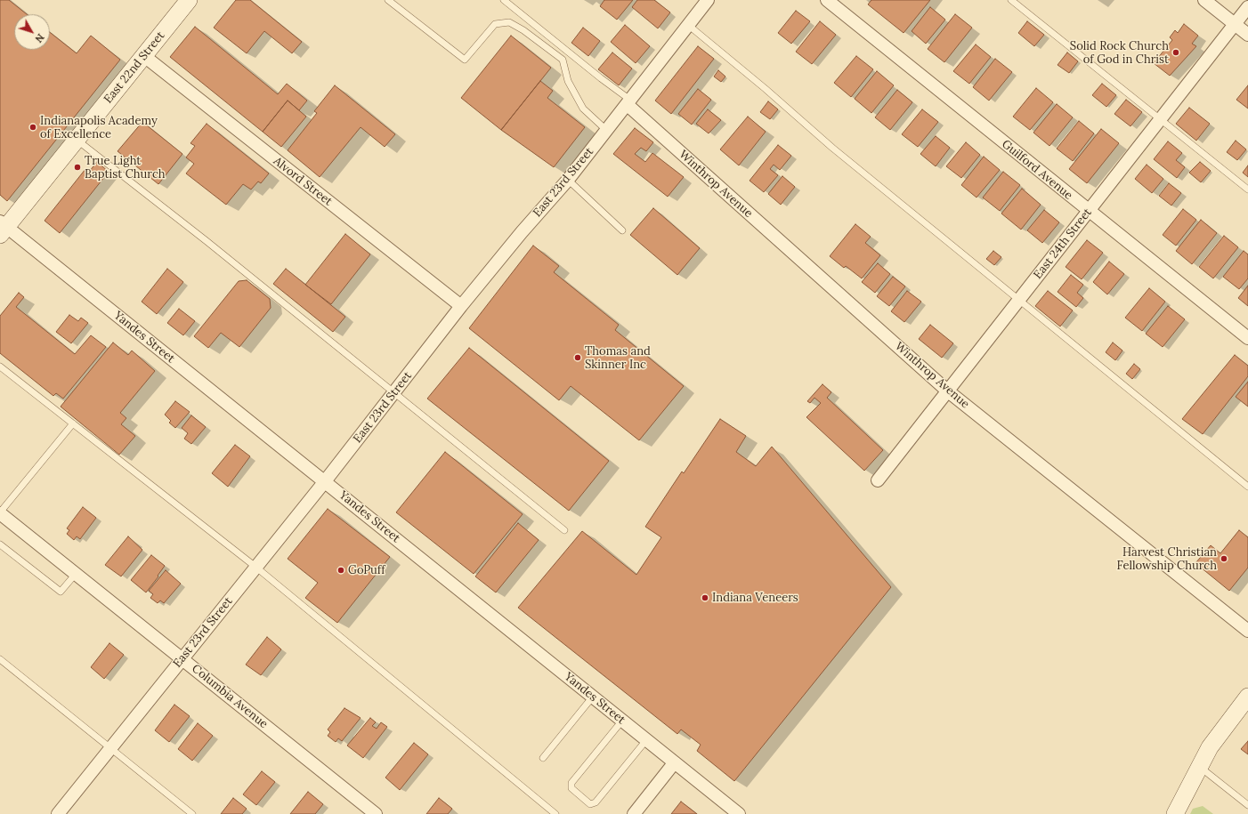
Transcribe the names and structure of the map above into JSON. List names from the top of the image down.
{
  "streets": {
    "main road": ["East 22nd Street"],
    "street": [
      "Guilford Avenue",
      "Alvord Street",
      "East 23rd Street",
      "Winthrop Avenue",
      "East 24th Street",
      "Yandes Street",
      "Columbia Avenue"
    ]
  },
  "crossings": [
    ["East 22nd Street", "Alvord Street"],
    ["East 22nd Street", "Yandes Street"],
    ["Guilford Avenue", "East 24th Street"],
    ["Alvord Street", "East 23rd Street"],
    ["East 23rd Street", "Winthrop Avenue"],
    ["East 23rd Street", "Yandes Street"],
    ["East 23rd Street", "Columbia Avenue"],
    ["Winthrop Avenue", "East 24th Street"]
  ],
  "places": [
    "Solid Rock Church of God in Christ",
    "Indianapolis Academy of Excellence",
    "True Light Baptist Church",
    "Thomas and Skinner Inc",
    "Harvest Christian Fellowship Church",
    "GoPuff",
    "Indiana Veneers"
  ],
  "north": "bottom right"
}
